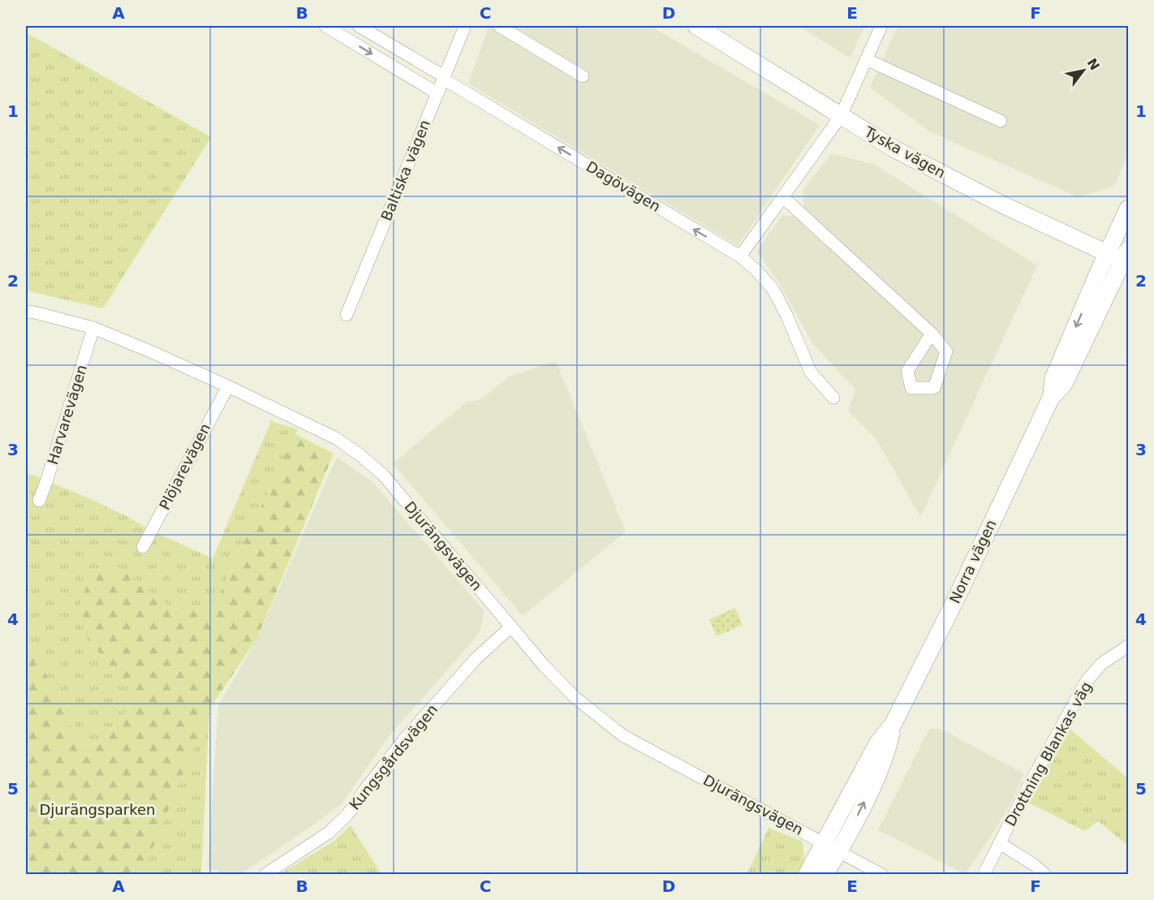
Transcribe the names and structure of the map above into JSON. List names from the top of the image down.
{
  "streets": {
    "main road": ["Tyska vägen", "Norra vägen"],
    "street": [
      "Baltiska vägen",
      "Dagövägen",
      "Harvarevägen",
      "Plöjarevägen",
      "Djurängsvägen",
      "Drottning Blankas väg",
      "Kungsgårdsvägen"
    ]
  },
  "crossings": [
    ["Tyska vägen", "Norra vägen"],
    ["Baltiska vägen", "Dagövägen"],
    ["Harvarevägen", "Djurängsvägen"],
    ["Plöjarevägen", "Djurängsvägen"],
    ["Djurängsvägen", "Norra vägen"],
    ["Djurängsvägen", "Kungsgårdsvägen"]
  ],
  "one_way": ["Dagövägen"],
  "parks": ["Djurängsparken"],
  "north": "top right",
  "grid": {
    "columns": [
      "A",
      "B",
      "C",
      "D",
      "E",
      "F"
    ],
    "rows": [
      "1",
      "2",
      "3",
      "4",
      "5"
    ]
  }
}
